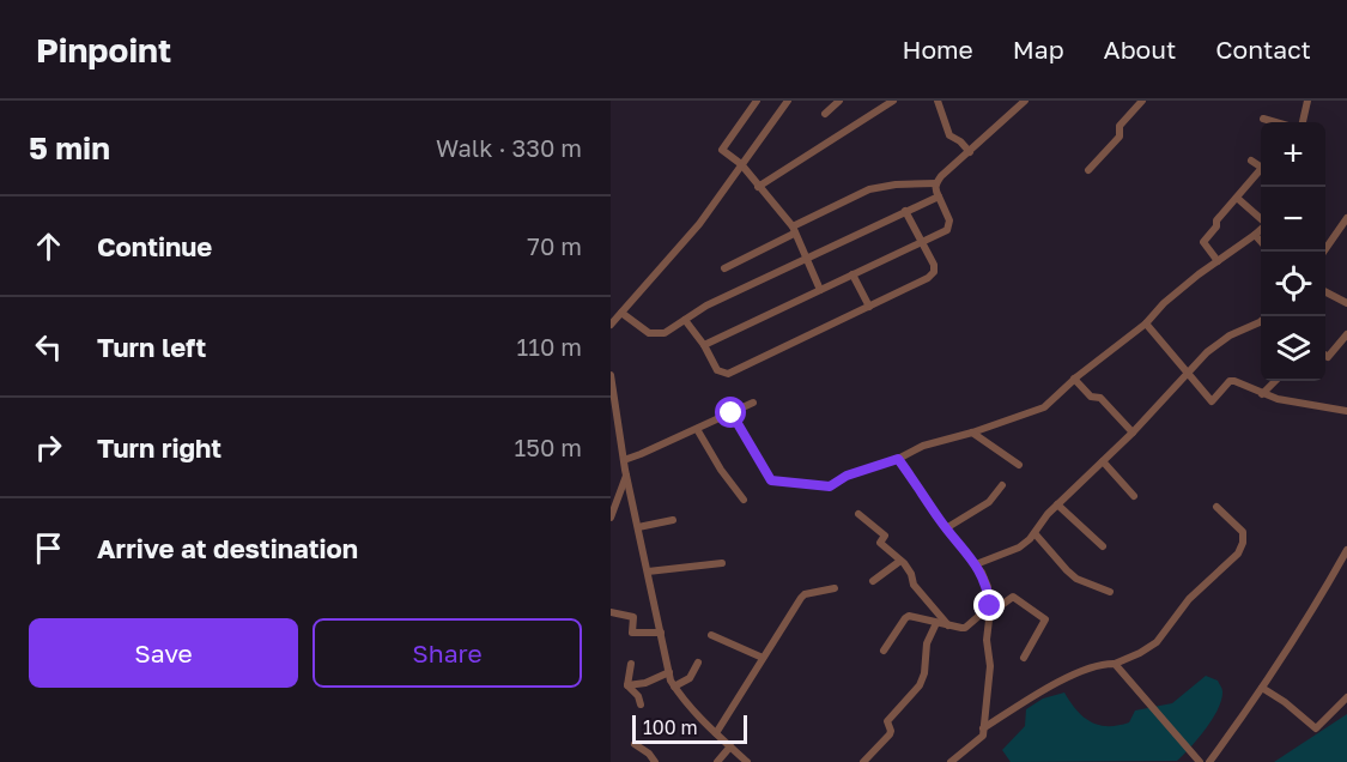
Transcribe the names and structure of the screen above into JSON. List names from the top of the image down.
{
  "scale_bar": "100 m",
  "page": {
    "header": "Pinpoint",
    "nav": [
      "Home",
      "Map",
      "About",
      "Contact"
    ],
    "heading": ["5 min", "Walk · 330 m"],
    "map_buttons": ["+", "−"],
    "list": [
      ["Continue", "70 m"],
      ["Turn left", "110 m"],
      ["Turn right", "150 m"],
      "Arrive at destination"
    ],
    "buttons": ["Save", "Share"],
    "scale": "100 m"
  }
}
